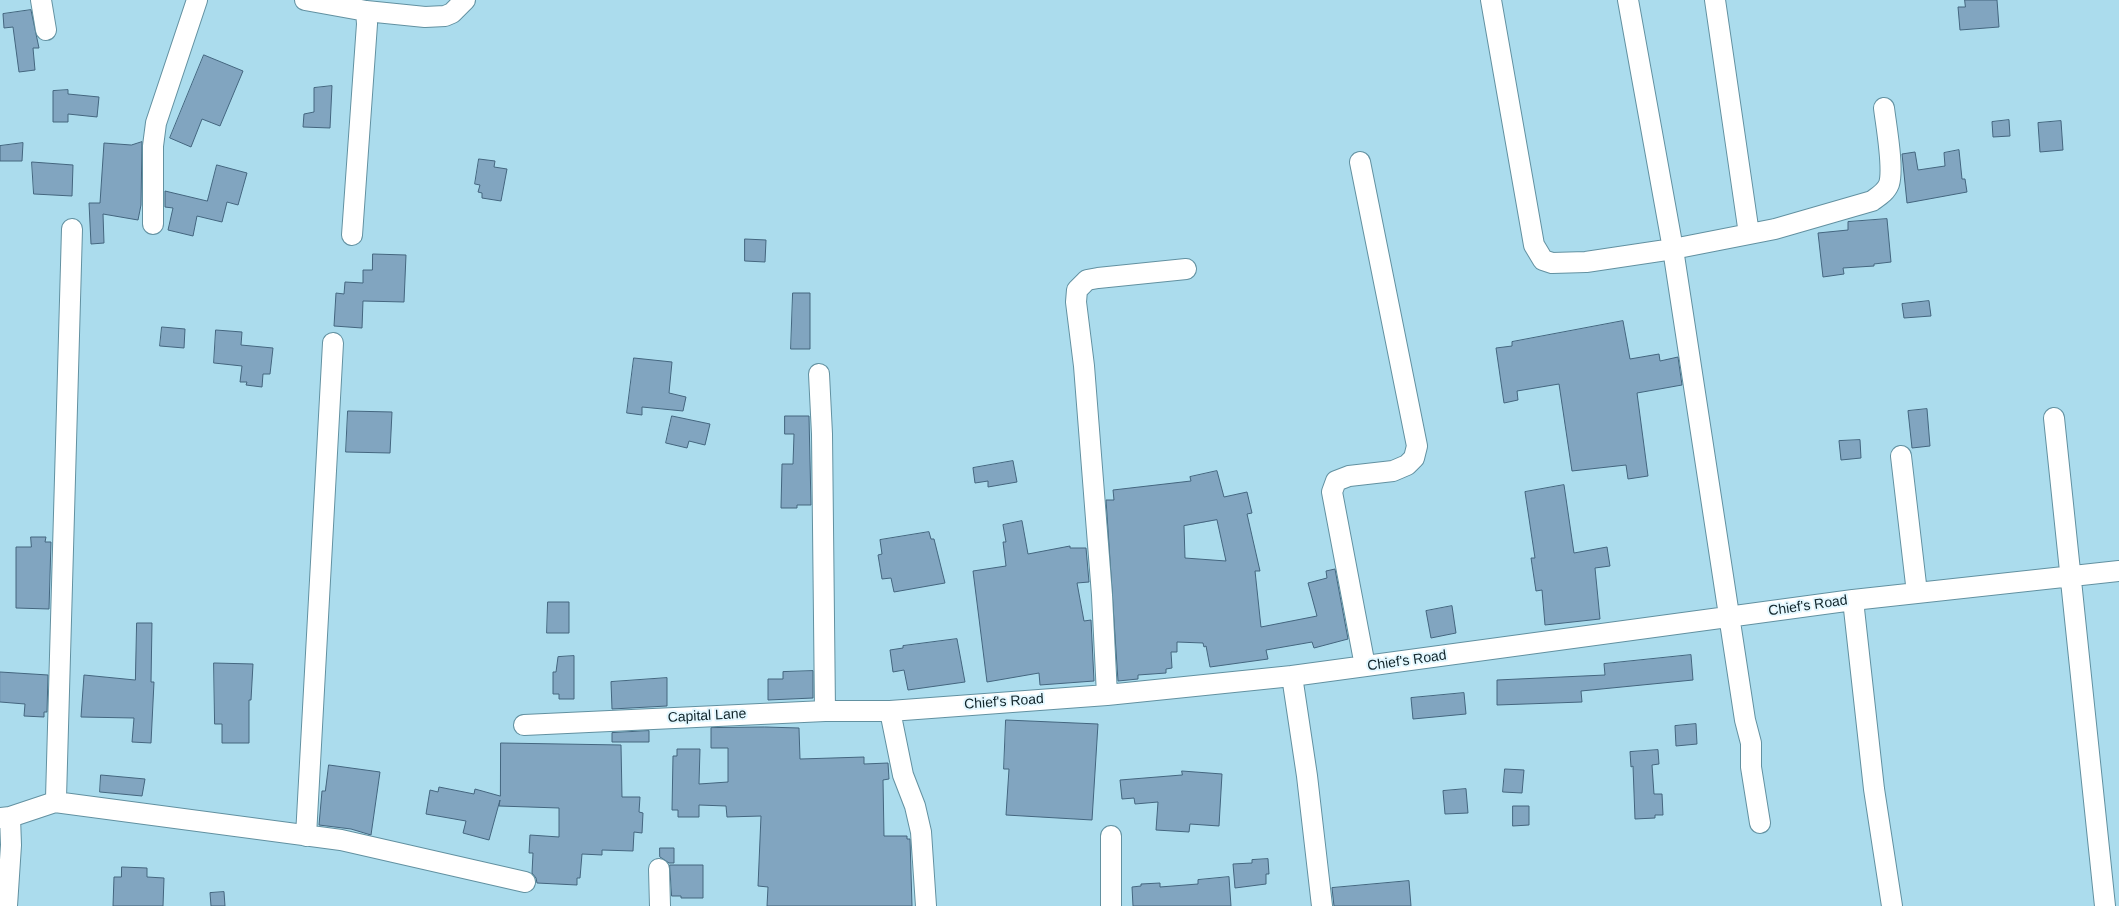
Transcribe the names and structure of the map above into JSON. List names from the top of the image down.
{
  "streets": {
    "street": ["Chief's Road", "Capital Lane"]
  },
  "crossings": [
    ["Chief's Road", "Capital Lane"]
  ]
}
